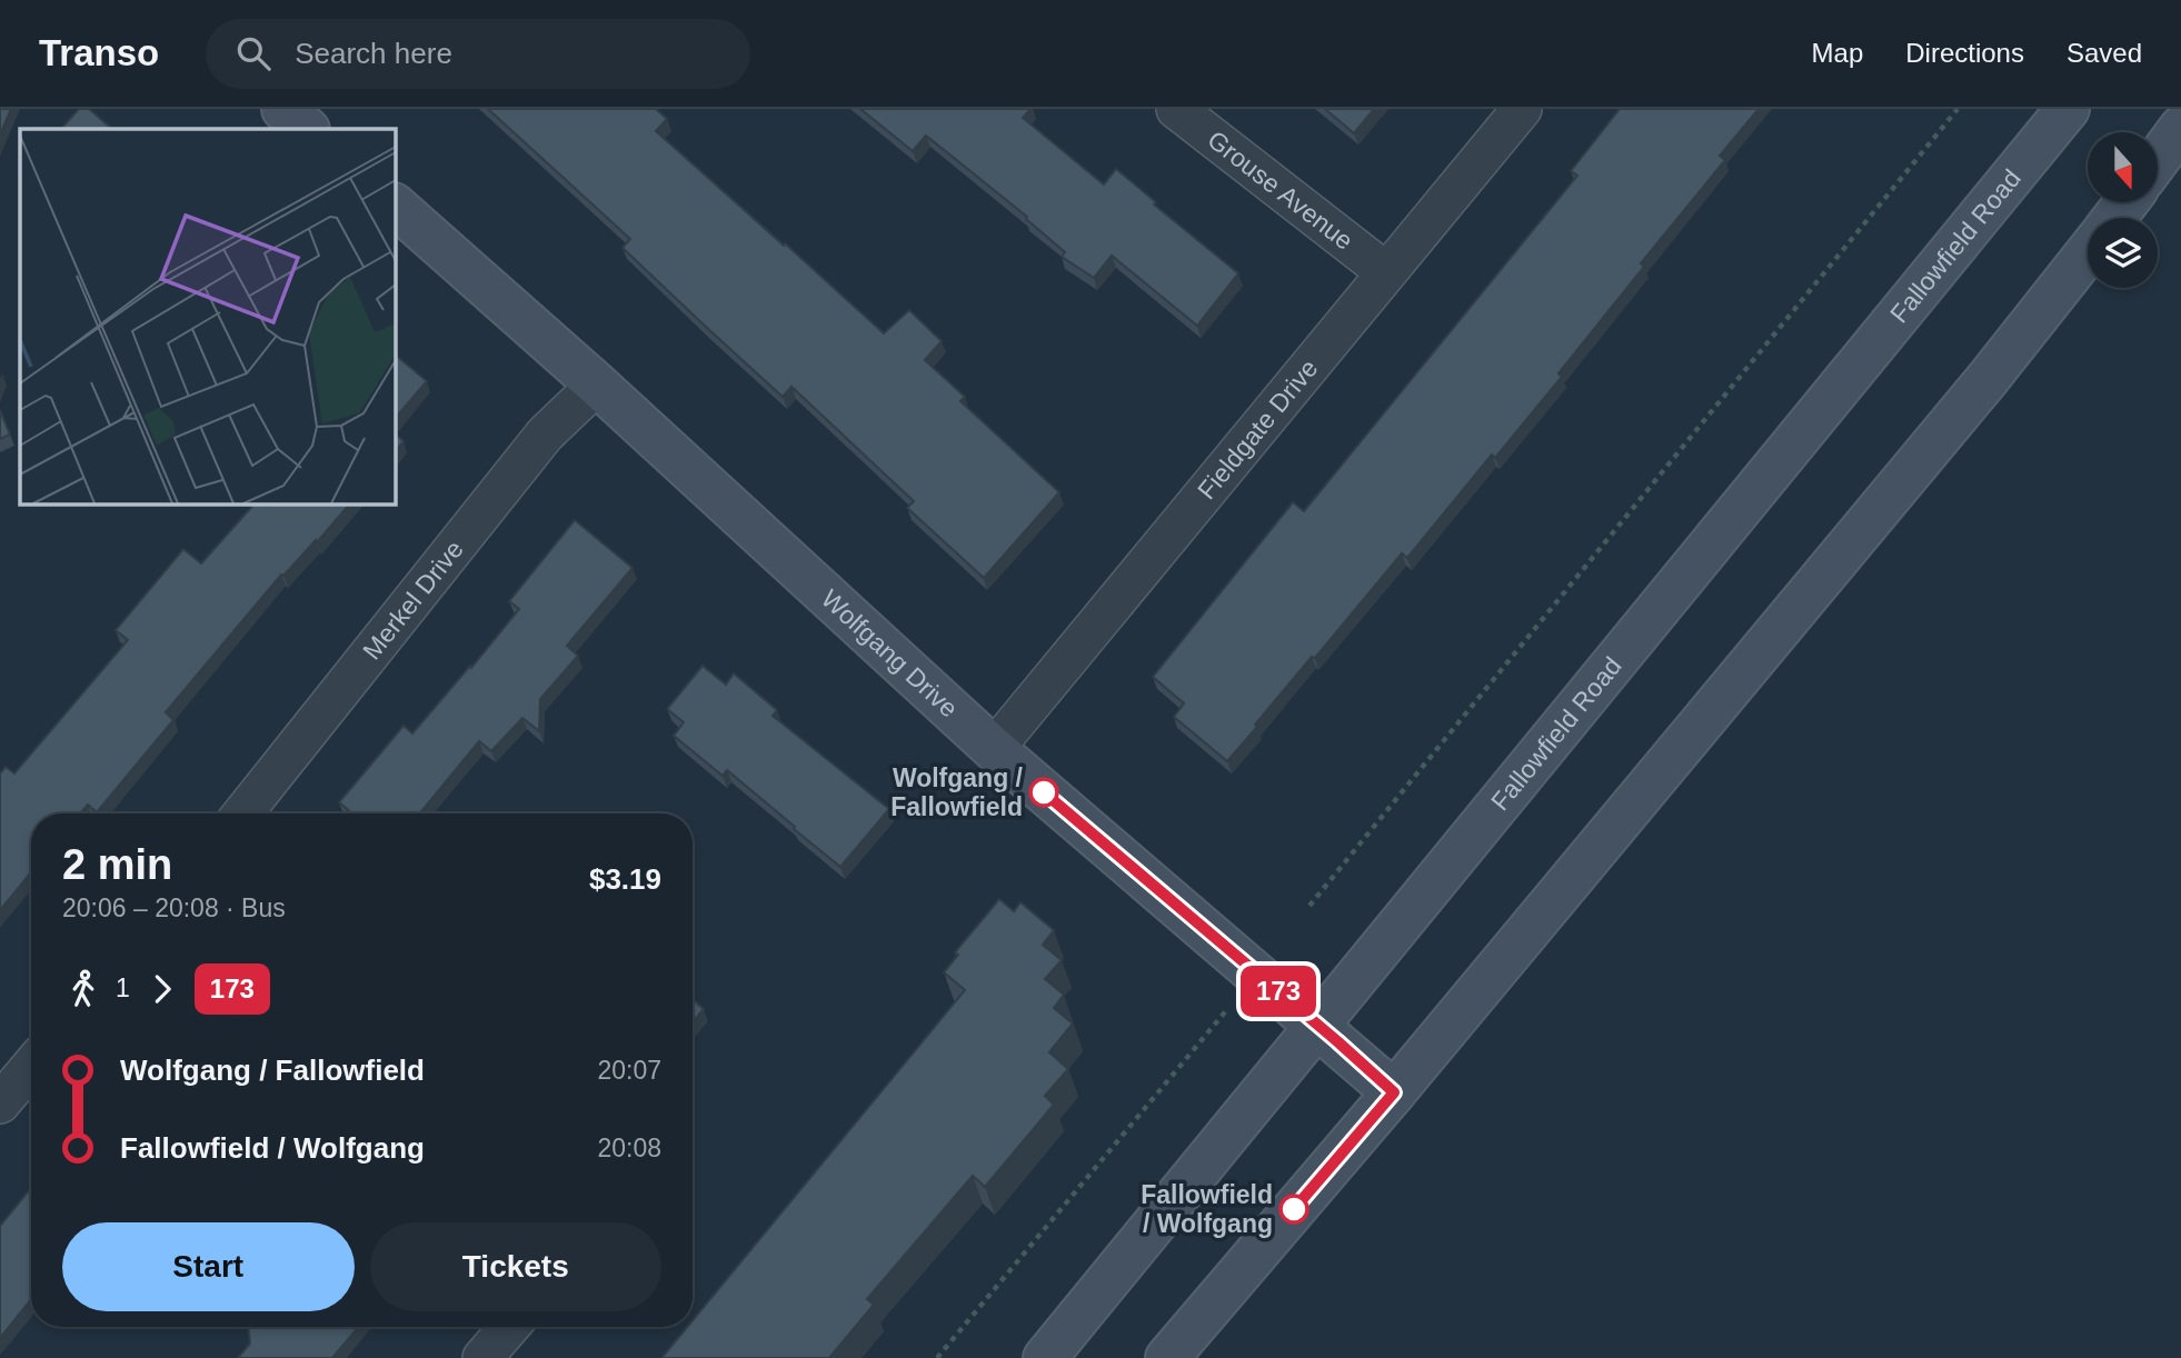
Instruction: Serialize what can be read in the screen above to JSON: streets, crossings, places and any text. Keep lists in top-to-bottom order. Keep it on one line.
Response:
{"streets":{"main road":["Fallowfield Road","Wolfgang Drive"],"street":["Grouse Avenue","Fieldgate Drive","Merkel Drive"]},"crossings":[["Grouse Avenue","Fieldgate Drive"],["Fallowfield Road","Wolfgang Drive"],["Fieldgate Drive","Wolfgang Drive"],["Merkel Drive","Wolfgang Drive"]],"places":["Wolfgang / Fallowfield","Fallowfield / Wolfgang"],"lines":["bus line 173"],"north":"bottom","page":{"header":"Transo","search":"Search here","nav":["Map","Directions","Saved"],"on_map":"173","heading":["2 min","20:06 – 20:08 · Bus","$3.19"],"legs":["1","173"],"list":[{"name":"Wolfgang / Fallowfield","value":"20:07"},{"name":"Fallowfield / Wolfgang","value":"20:08"}],"buttons":["Start","Tickets"]}}
